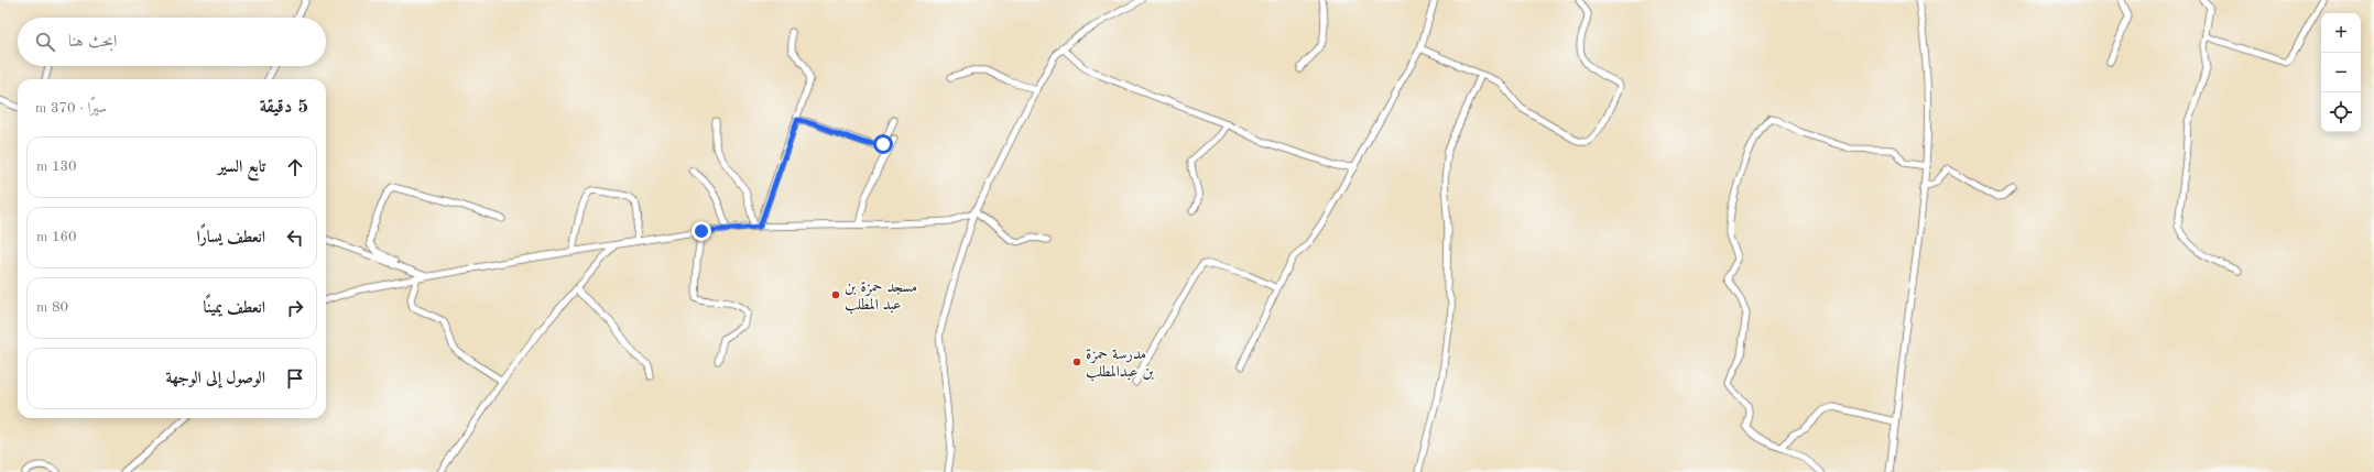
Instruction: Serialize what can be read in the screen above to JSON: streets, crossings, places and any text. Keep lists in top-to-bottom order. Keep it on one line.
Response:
{"places":["مسجد حمزة بن عبد المطلب","مدرسة حمزة بن عبدالمطلب"],"page":{"map_buttons":["+","−"],"search":"ابحث هنا","heading":["5 دقيقة","سيرًا · 370 m"],"list":[["تابع السير","130 m"],["انعطف يسارًا","160 m"],["انعطف يمينًا","80 m"],"الوصول إلى الوجهة"]}}
